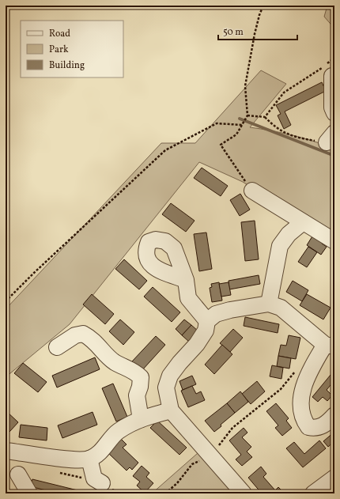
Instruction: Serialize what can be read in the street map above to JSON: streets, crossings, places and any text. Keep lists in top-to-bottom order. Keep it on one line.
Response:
{"legend":["Road","Park","Building"],"scale_bar":"50 m"}
